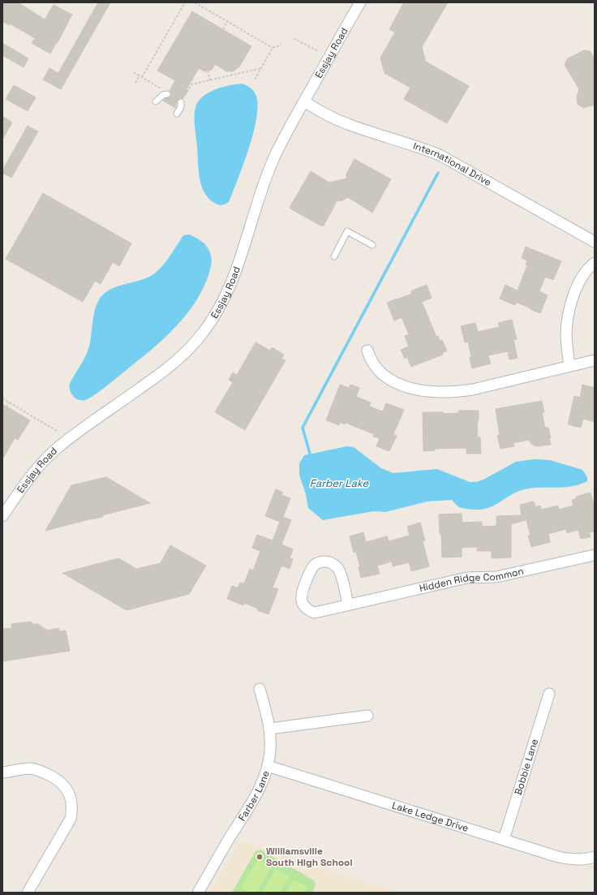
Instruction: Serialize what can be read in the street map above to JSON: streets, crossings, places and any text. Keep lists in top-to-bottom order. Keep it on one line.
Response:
{"streets":{"street":["Essjay Road","International Drive","Hidden Ridge Common","Bobbie Lane","Farber Lane","Lake Ledge Drive"]},"crossings":[["Essjay Road","International Drive"],["Bobbie Lane","Lake Ledge Drive"],["Farber Lane","Lake Ledge Drive"]],"water":["Farber Lake"],"places":["Williamsville South High School"]}
